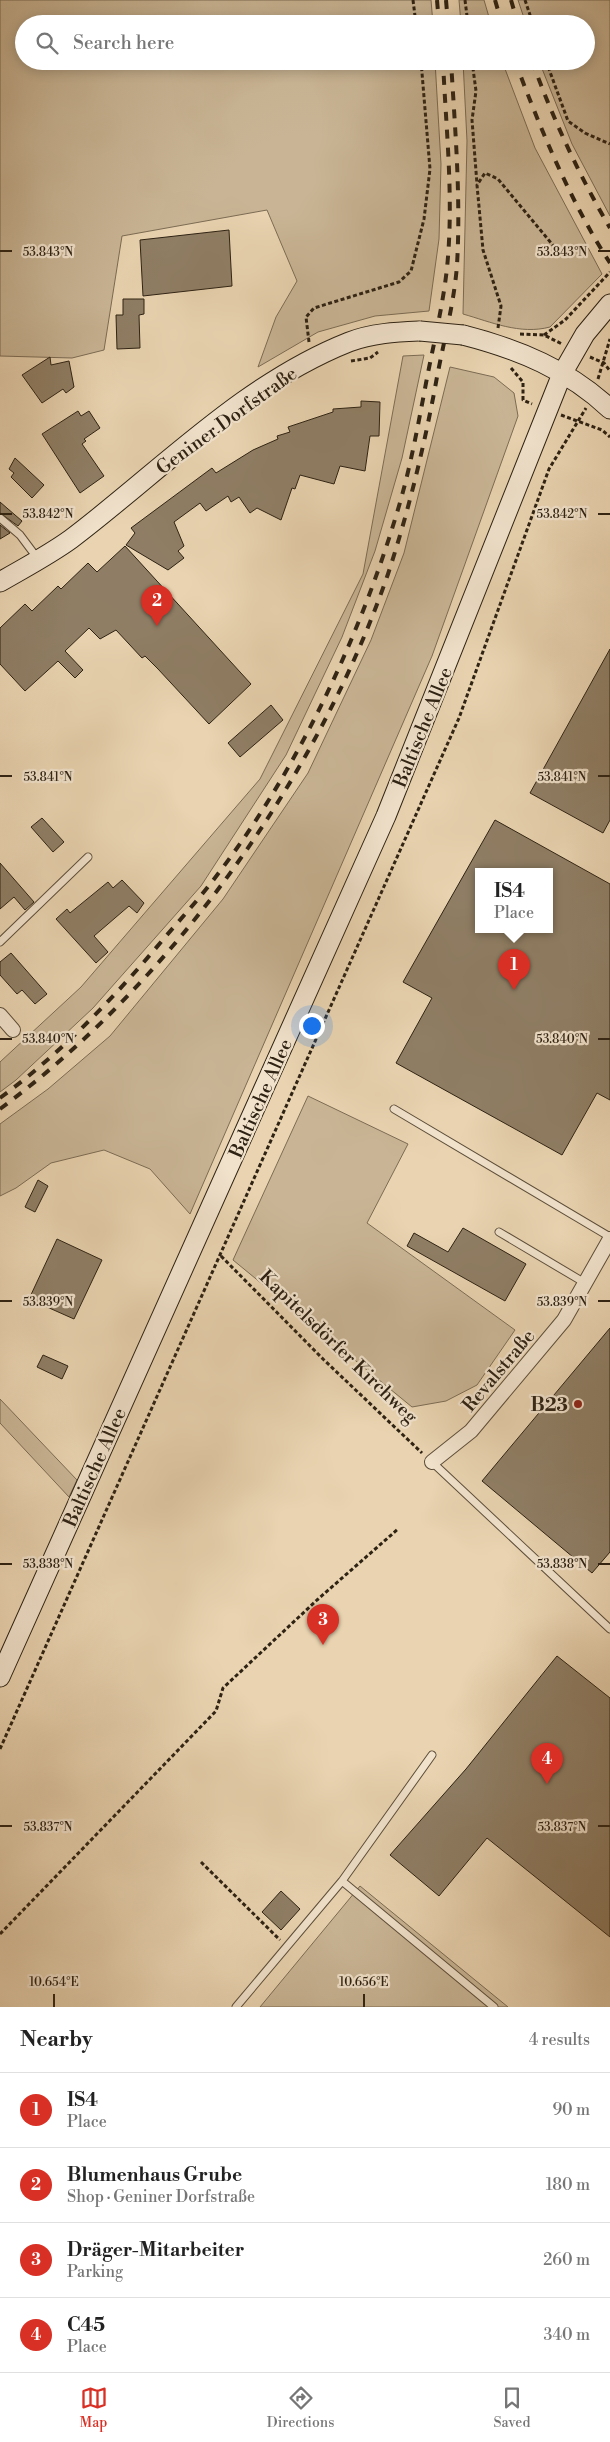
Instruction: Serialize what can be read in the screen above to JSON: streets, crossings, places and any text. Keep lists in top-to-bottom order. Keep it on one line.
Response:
{"streets":{"main road":["Geniner Dorfstraße","Baltische Allee"],"street":["Revalstraße"],"path":["Kapitelsdörfer Kirchweg"]},"crossings":[["Geniner Dorfstraße","Baltische Allee"],["Kapitelsdörfer Kirchweg","Revalstraße"]],"places":["B23"],"page":{"search":"Search here","pins":["2","1","3","4"],"popup":["IS4","Place"],"heading":["Nearby","4 results"],"list":[{"mark":"1","name":"IS4","note":"Place","value":"90 m"},{"mark":"2","name":"Blumenhaus Grube","note":"Shop · Geniner Dorfstraße","value":"180 m"},{"mark":"3","name":"Dräger-Mitarbeiter","note":"Parking","value":"260 m"},{"mark":"4","name":"C45","note":"Place","value":"340 m"}],"nav":["Map","Directions","Saved"]},"coordinates":["53.843°N","53.842°N","53.841°N","53.840°N","53.839°N","53.838°N","53.837°N","10.654°E","10.656°E"]}
